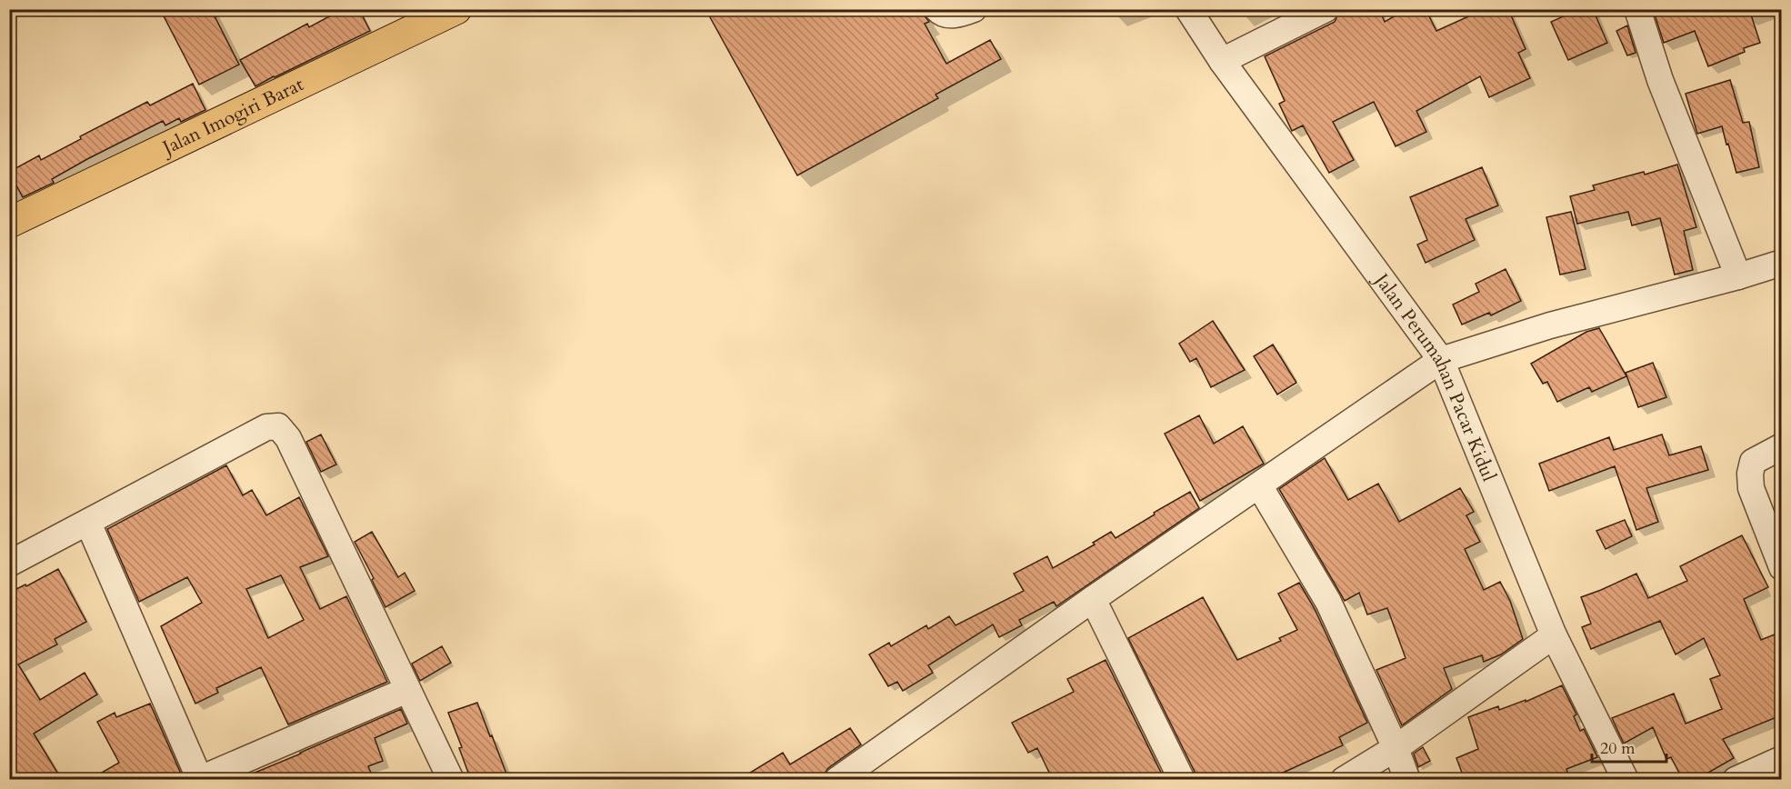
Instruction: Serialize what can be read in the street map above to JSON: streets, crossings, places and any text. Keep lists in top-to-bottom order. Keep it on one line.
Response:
{"streets":{"main road":["Jalan Imogiri Barat"],"street":["Jalan Perumahan Pacar Kidul"]},"scale_bar":"20 m"}
